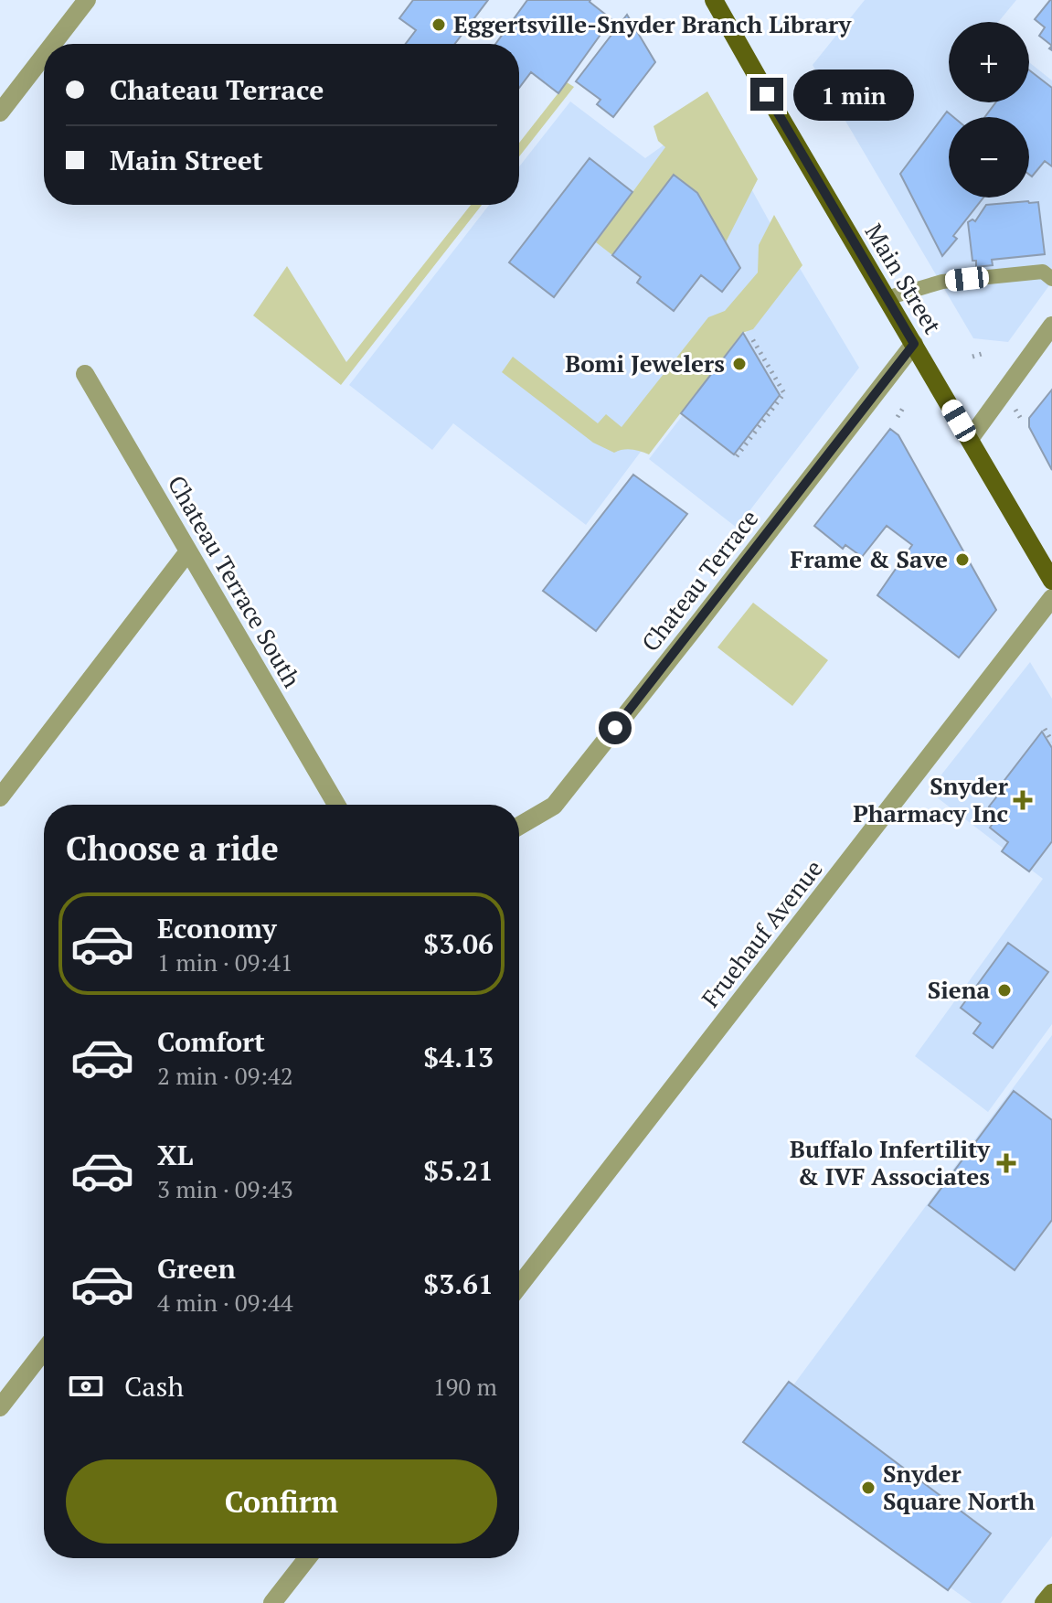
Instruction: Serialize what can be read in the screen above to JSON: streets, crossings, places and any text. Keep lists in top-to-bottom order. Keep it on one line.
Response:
{"streets":{"main road":["Main Street"],"street":["Chateau Terrace","Chateau Terrace South","Fruehauf Avenue"]},"crossings":[["Main Street","Chateau Terrace"]],"places":{"other":["Eggertsville-Snyder Branch Library","Bomi Jewelers","Frame & Save","Siena","Snyder Square North"],"health":["Snyder Pharmacy Inc","Buffalo Infertility & IVF Associates"]},"page":{"map_buttons":["+","−"],"banner":["Chateau Terrace","Main Street"],"bubble":"1 min","heading":"Choose a ride","list":[{"name":"Economy","note":"1 min · 09:41","value":"$3.06"},{"name":"Comfort","note":"2 min · 09:42","value":"$4.13"},{"name":"XL","note":"3 min · 09:43","value":"$5.21"},{"name":"Green","note":"4 min · 09:44","value":"$3.61"}],"pay":["Cash","190 m"],"buttons":"Confirm"}}
